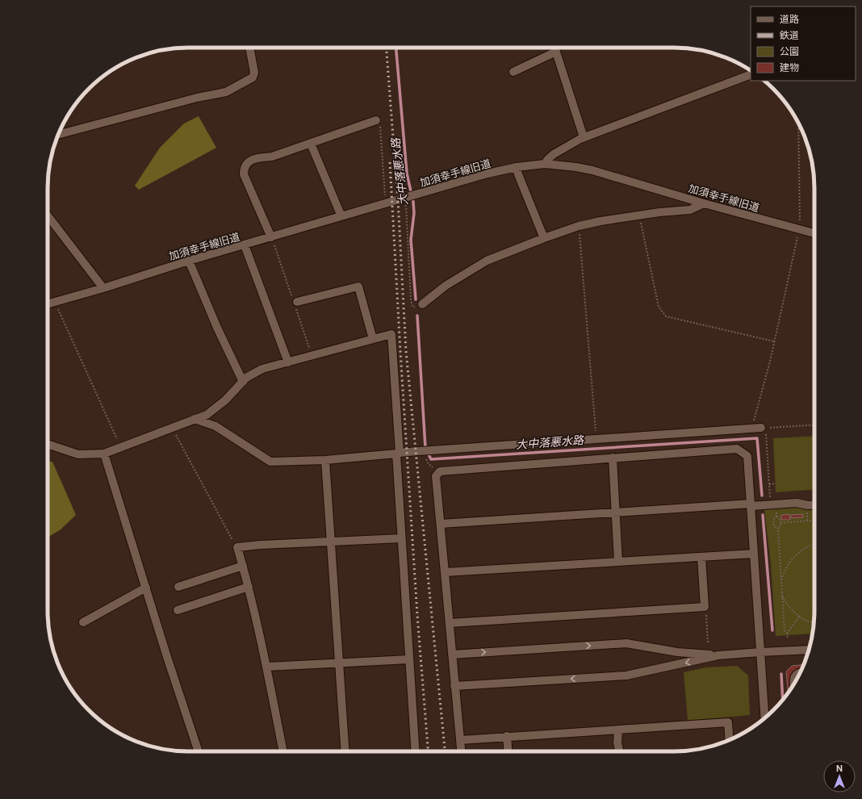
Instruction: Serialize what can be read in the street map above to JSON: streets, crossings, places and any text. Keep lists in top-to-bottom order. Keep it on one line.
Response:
{"streets":{"street":["加須幸手線旧道"]},"water":["大中落悪水路"],"legend":["道路","鉄道","公園","建物"],"north":"top"}
